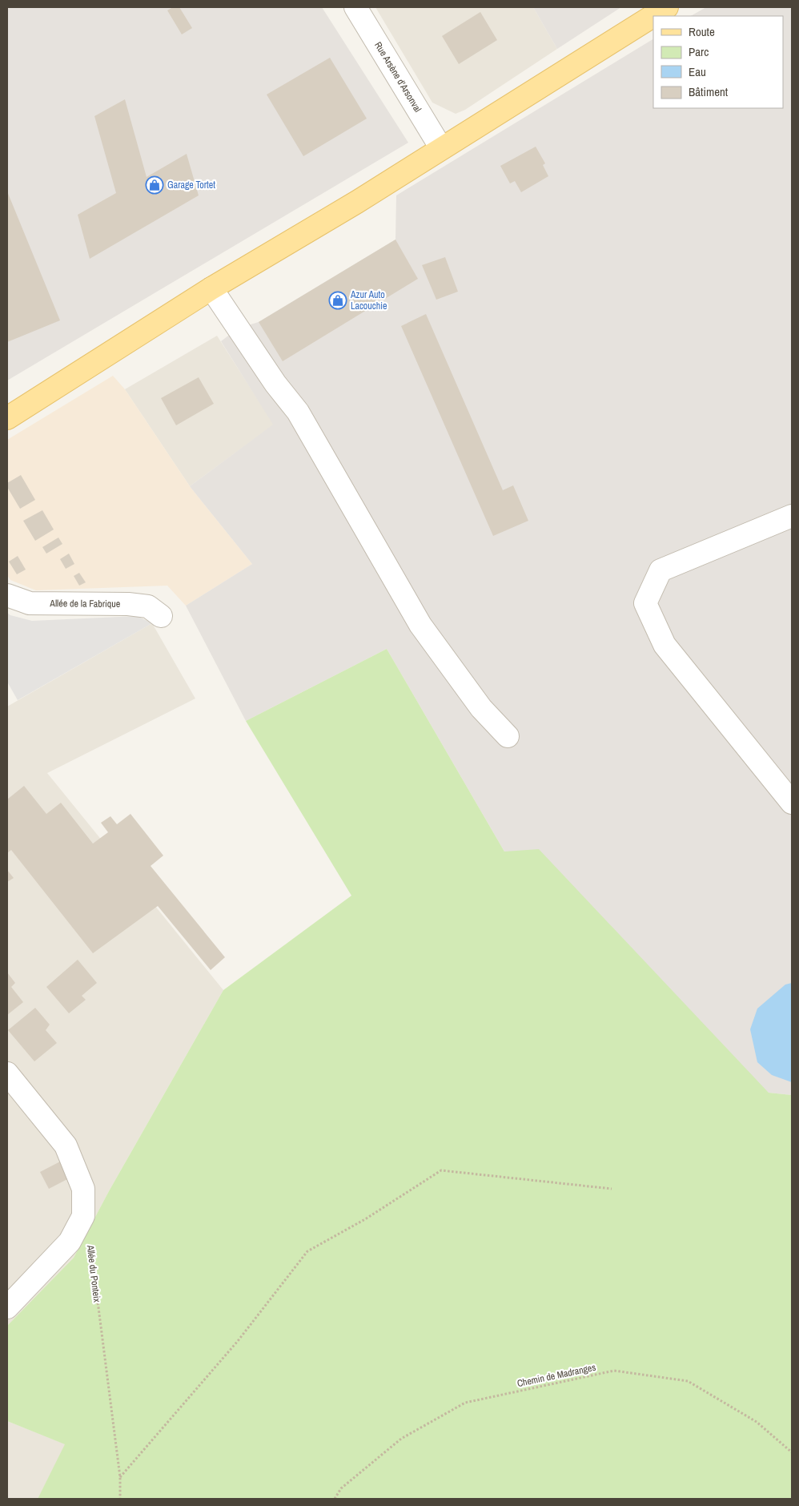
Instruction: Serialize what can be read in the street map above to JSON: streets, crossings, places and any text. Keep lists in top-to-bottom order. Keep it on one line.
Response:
{"streets":{"street":["Rue Arsène d'Arsonval","Allée de la Fabrique"],"path":["Allée du Ponteix","Chemin de Madranges"]},"places":{"shop":["Garage Tortet","Azur Auto Lacouchie"]},"legend":["Route","Parc","Eau","Bâtiment"]}
